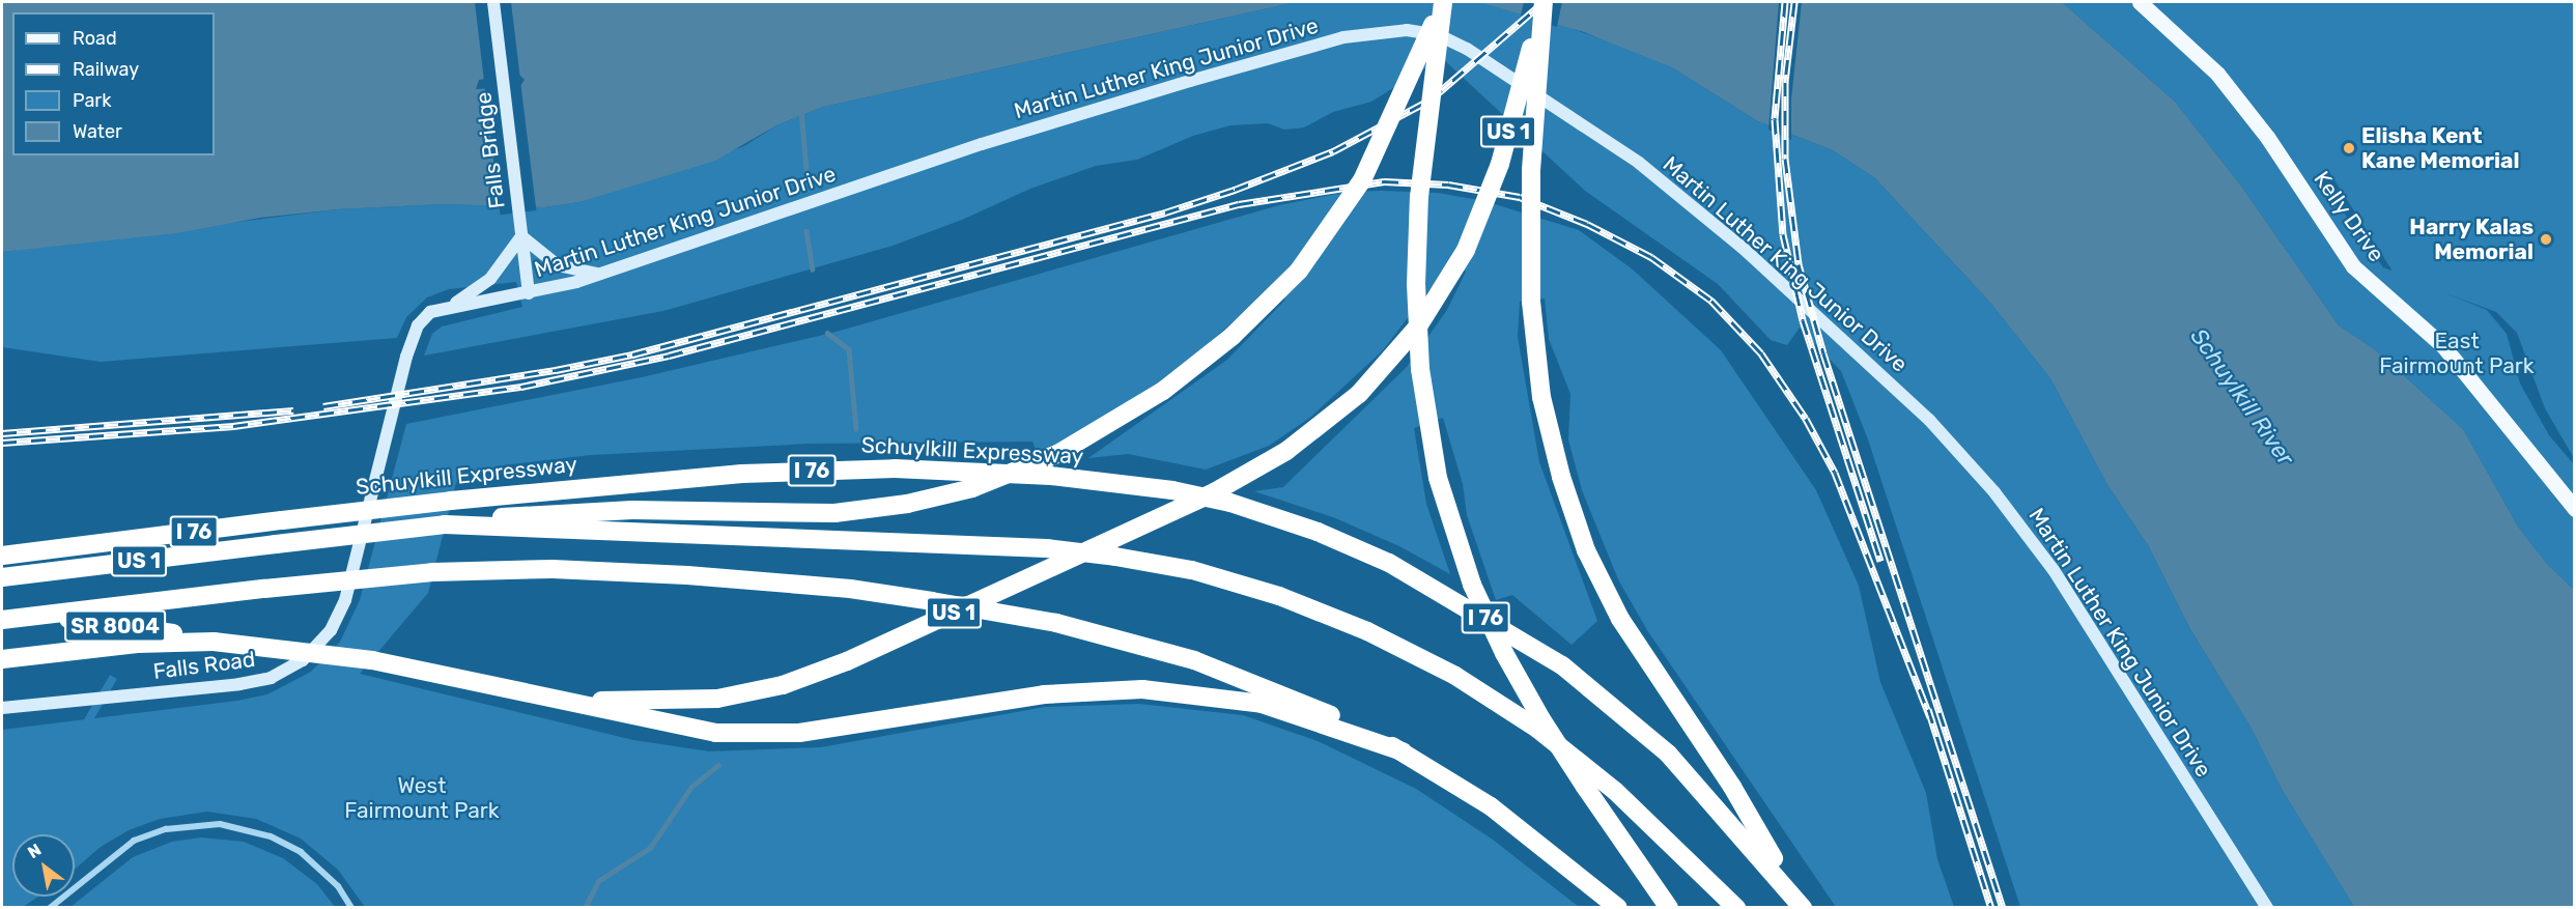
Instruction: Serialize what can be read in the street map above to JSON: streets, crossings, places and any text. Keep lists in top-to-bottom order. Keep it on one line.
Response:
{"streets":{"highway":["US 1","Schuylkill Expressway","I 76","SR 8004"],"main road":["Martin Luther King Junior Drive","Falls Bridge","Kelly Drive","Falls Road"]},"crossings":[["Martin Luther King Junior Drive","Falls Bridge"],["Martin Luther King Junior Drive","Falls Road"],["US 1","SR 8004"],["Falls Bridge","Falls Road"]],"water":["Schuylkill River"],"parks":["East Fairmount Park","West Fairmount Park"],"places":["Elisha Kent Kane Memorial","Harry Kalas Memorial"],"legend":["Road","Railway","Park","Water"],"north":"top left"}
